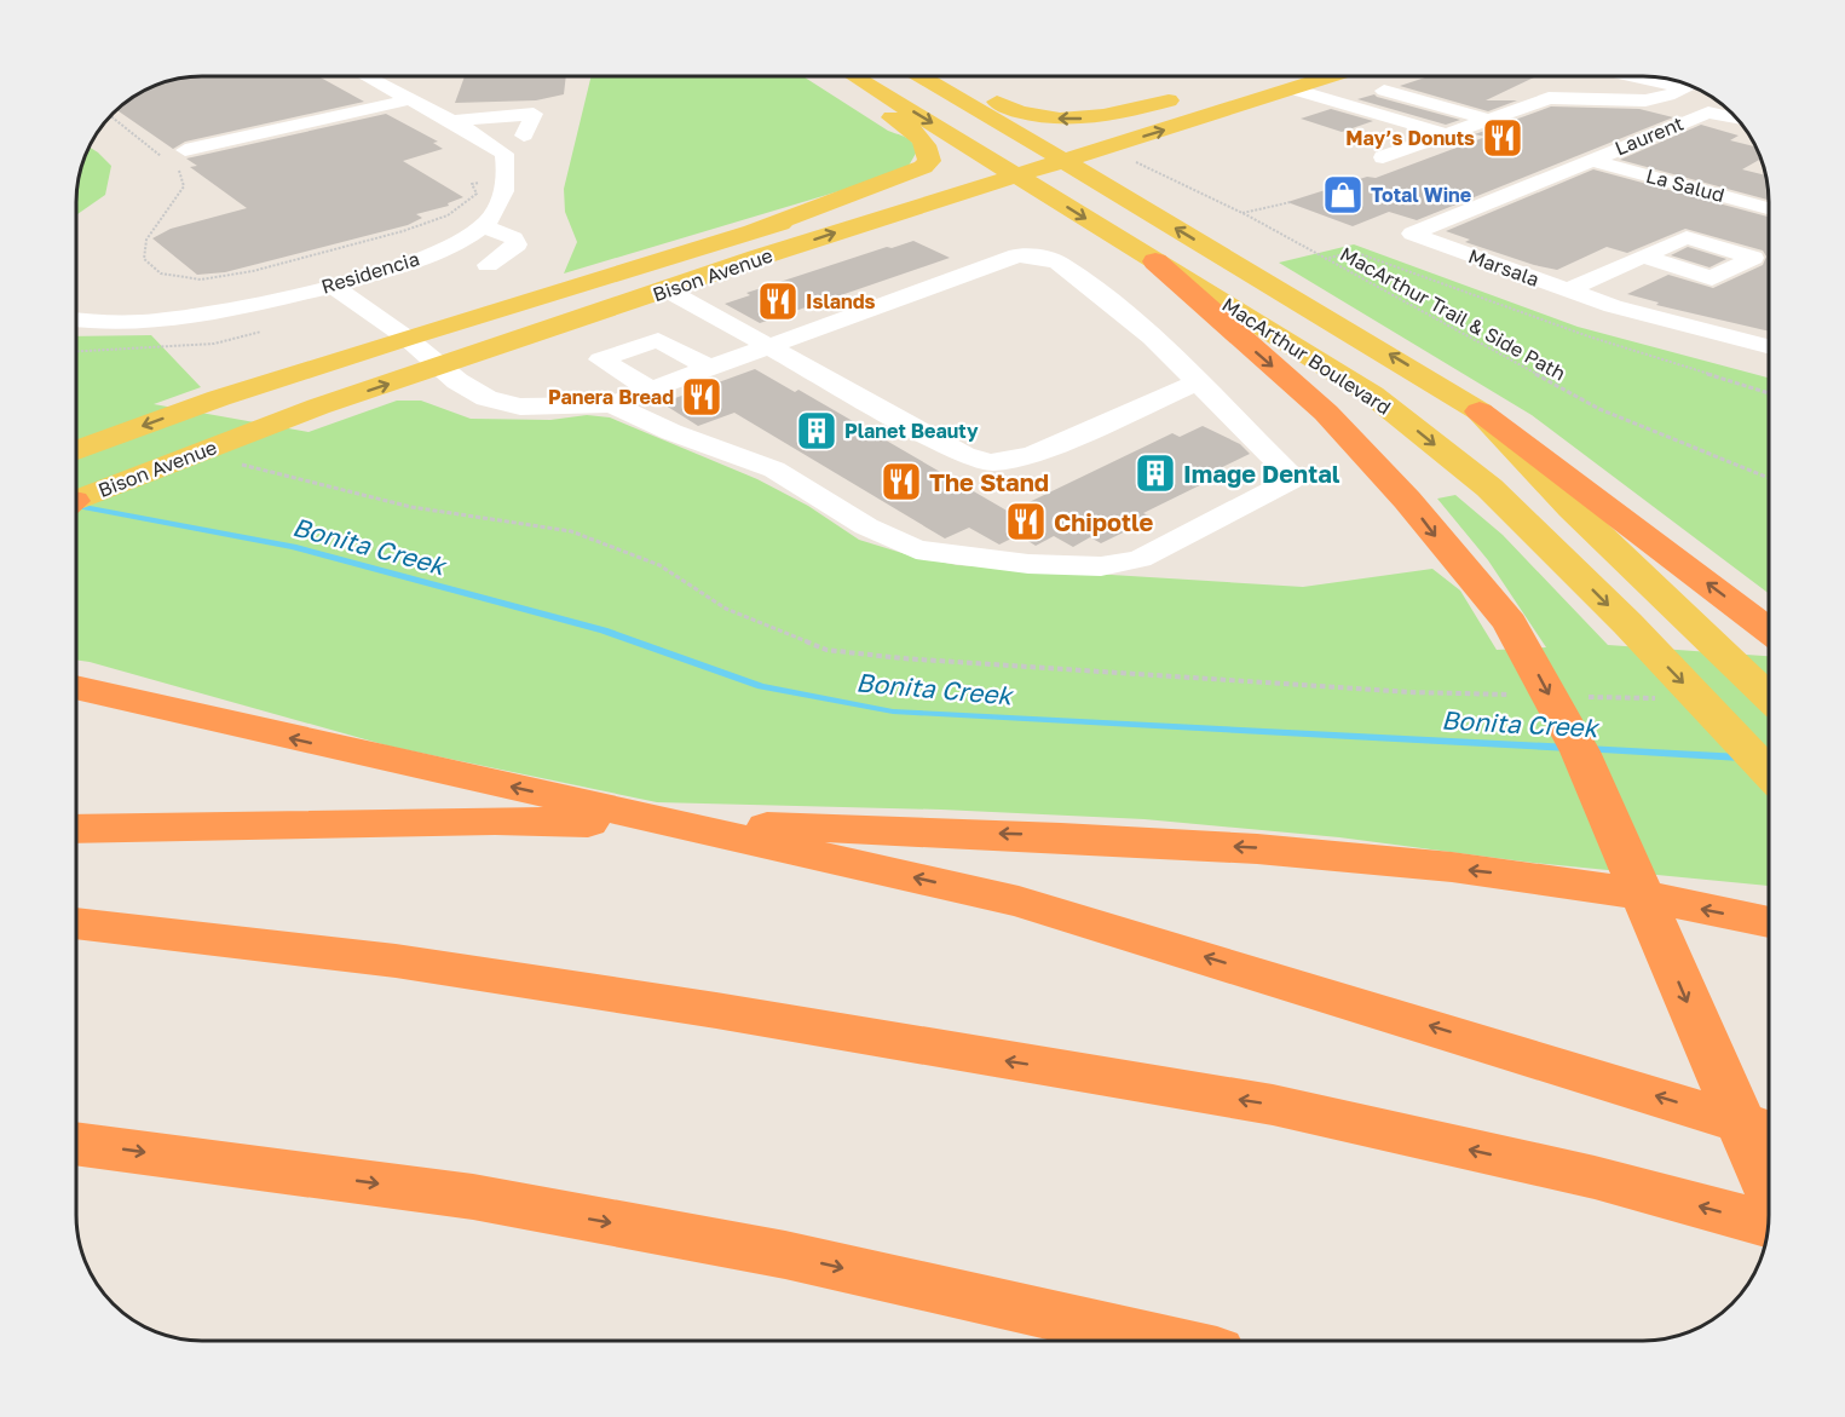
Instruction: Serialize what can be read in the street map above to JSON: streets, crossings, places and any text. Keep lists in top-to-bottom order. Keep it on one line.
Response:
{"streets":{"main road":["Bison Avenue","MacArthur Boulevard"],"street":["Laurent","La Salud","Marsala","Residencia"],"path":["MacArthur Trail & Side Path"]},"crossings":[["Laurent","La Salud"],["Laurent","Marsala"],["La Salud","Marsala"],["Bison Avenue","MacArthur Boulevard"]],"water":["Bonita Creek"],"places":{"restaurant":["May’s Donuts","Islands","Panera Bread","The Stand","Chipotle"],"shop":["Total Wine"],"building":["Planet Beauty","Image Dental"]}}
